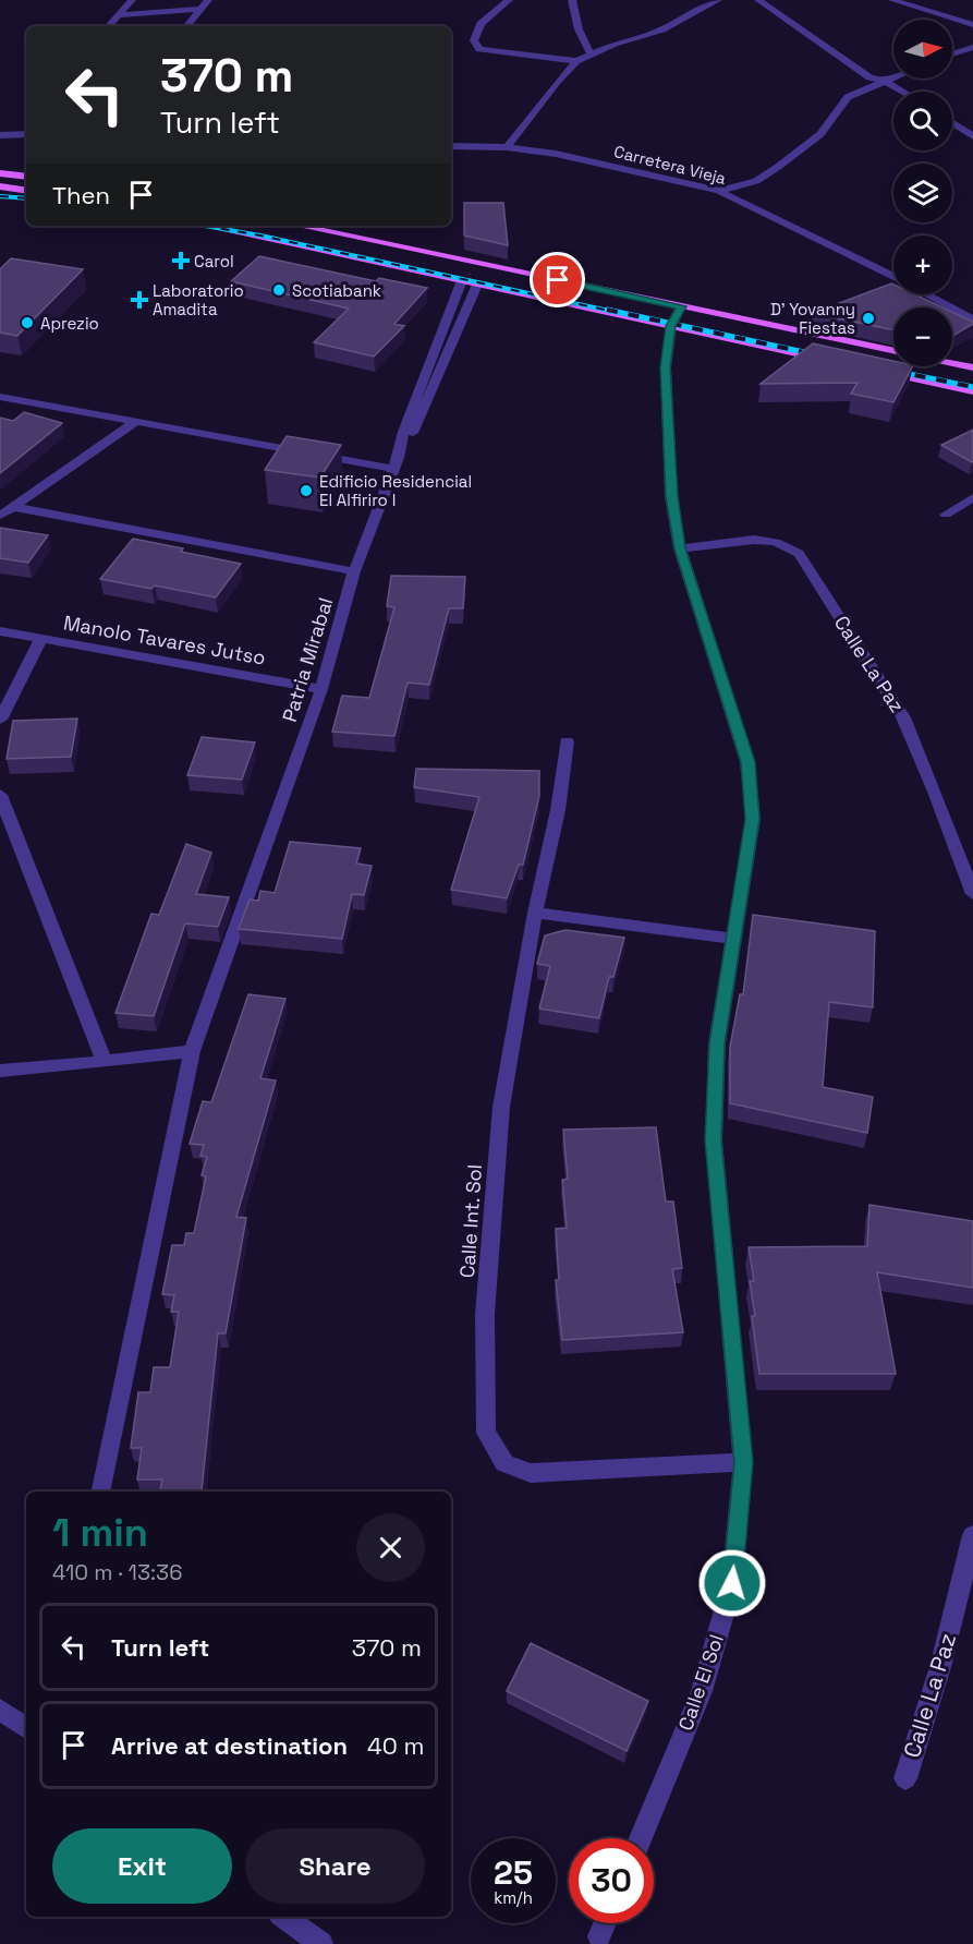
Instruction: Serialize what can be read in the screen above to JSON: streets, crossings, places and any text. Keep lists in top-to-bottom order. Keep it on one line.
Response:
{"streets":{"street":["Carretera Vieja","Manolo Tavares Jutso","Patria Mirabal","Calle La Paz","Calle Int. Sol","Calle El Sol"]},"crossings":[["Manolo Tavares Jutso","Patria Mirabal"],["Calle La Paz","Calle El Sol"],["Calle Int. Sol","Calle El Sol"]],"places":{"health":["Carol","Laboratorio Amadita"],"other":["Scotiabank","D' Yovanny Fiestas","Aprezio","Edificio Residencial El Alfiriro I"]},"north":"right","page":{"map_buttons":["+","−"],"turn":["370 m","Turn left"],"then":"Then","heading":["1 min","410 m · 13:36"],"list":[{"name":"Turn left","value":"370 m"},{"name":"Arrive at destination","value":"40 m"}],"buttons":["Exit","Share"],"speed":"25 km/h","limit":"30"}}
